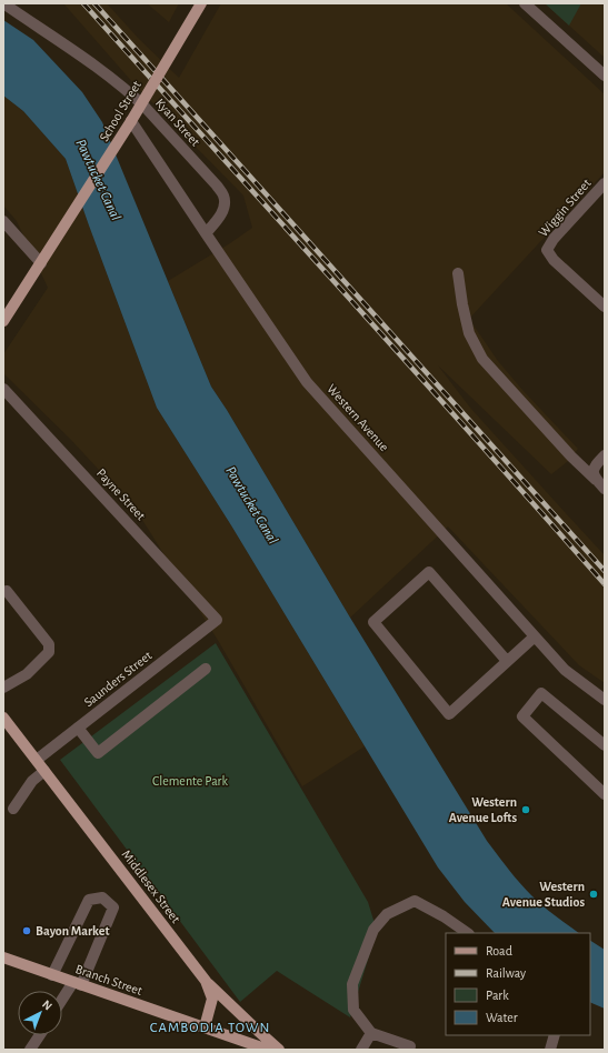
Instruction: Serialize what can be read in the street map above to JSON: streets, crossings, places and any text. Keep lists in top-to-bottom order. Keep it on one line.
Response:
{"streets":{"main road":["School Street","Middlesex Street","Branch Street"],"street":["Kyan Street","Wiggin Street","Western Avenue","Payne Street","Saunders Street"]},"crossings":[["School Street","Western Avenue"],["Kyan Street","Western Avenue"],["Payne Street","Saunders Street"],["Saunders Street","Middlesex Street"],["Middlesex Street","Branch Street"]],"districts":["CAMBODIA TOWN"],"water":["Pawtucket Canal"],"parks":["Clemente Park"],"places":["Western Avenue Lofts","Western Avenue Studios","Bayon Market"],"legend":["Road","Railway","Park","Water"],"north":"top right"}
